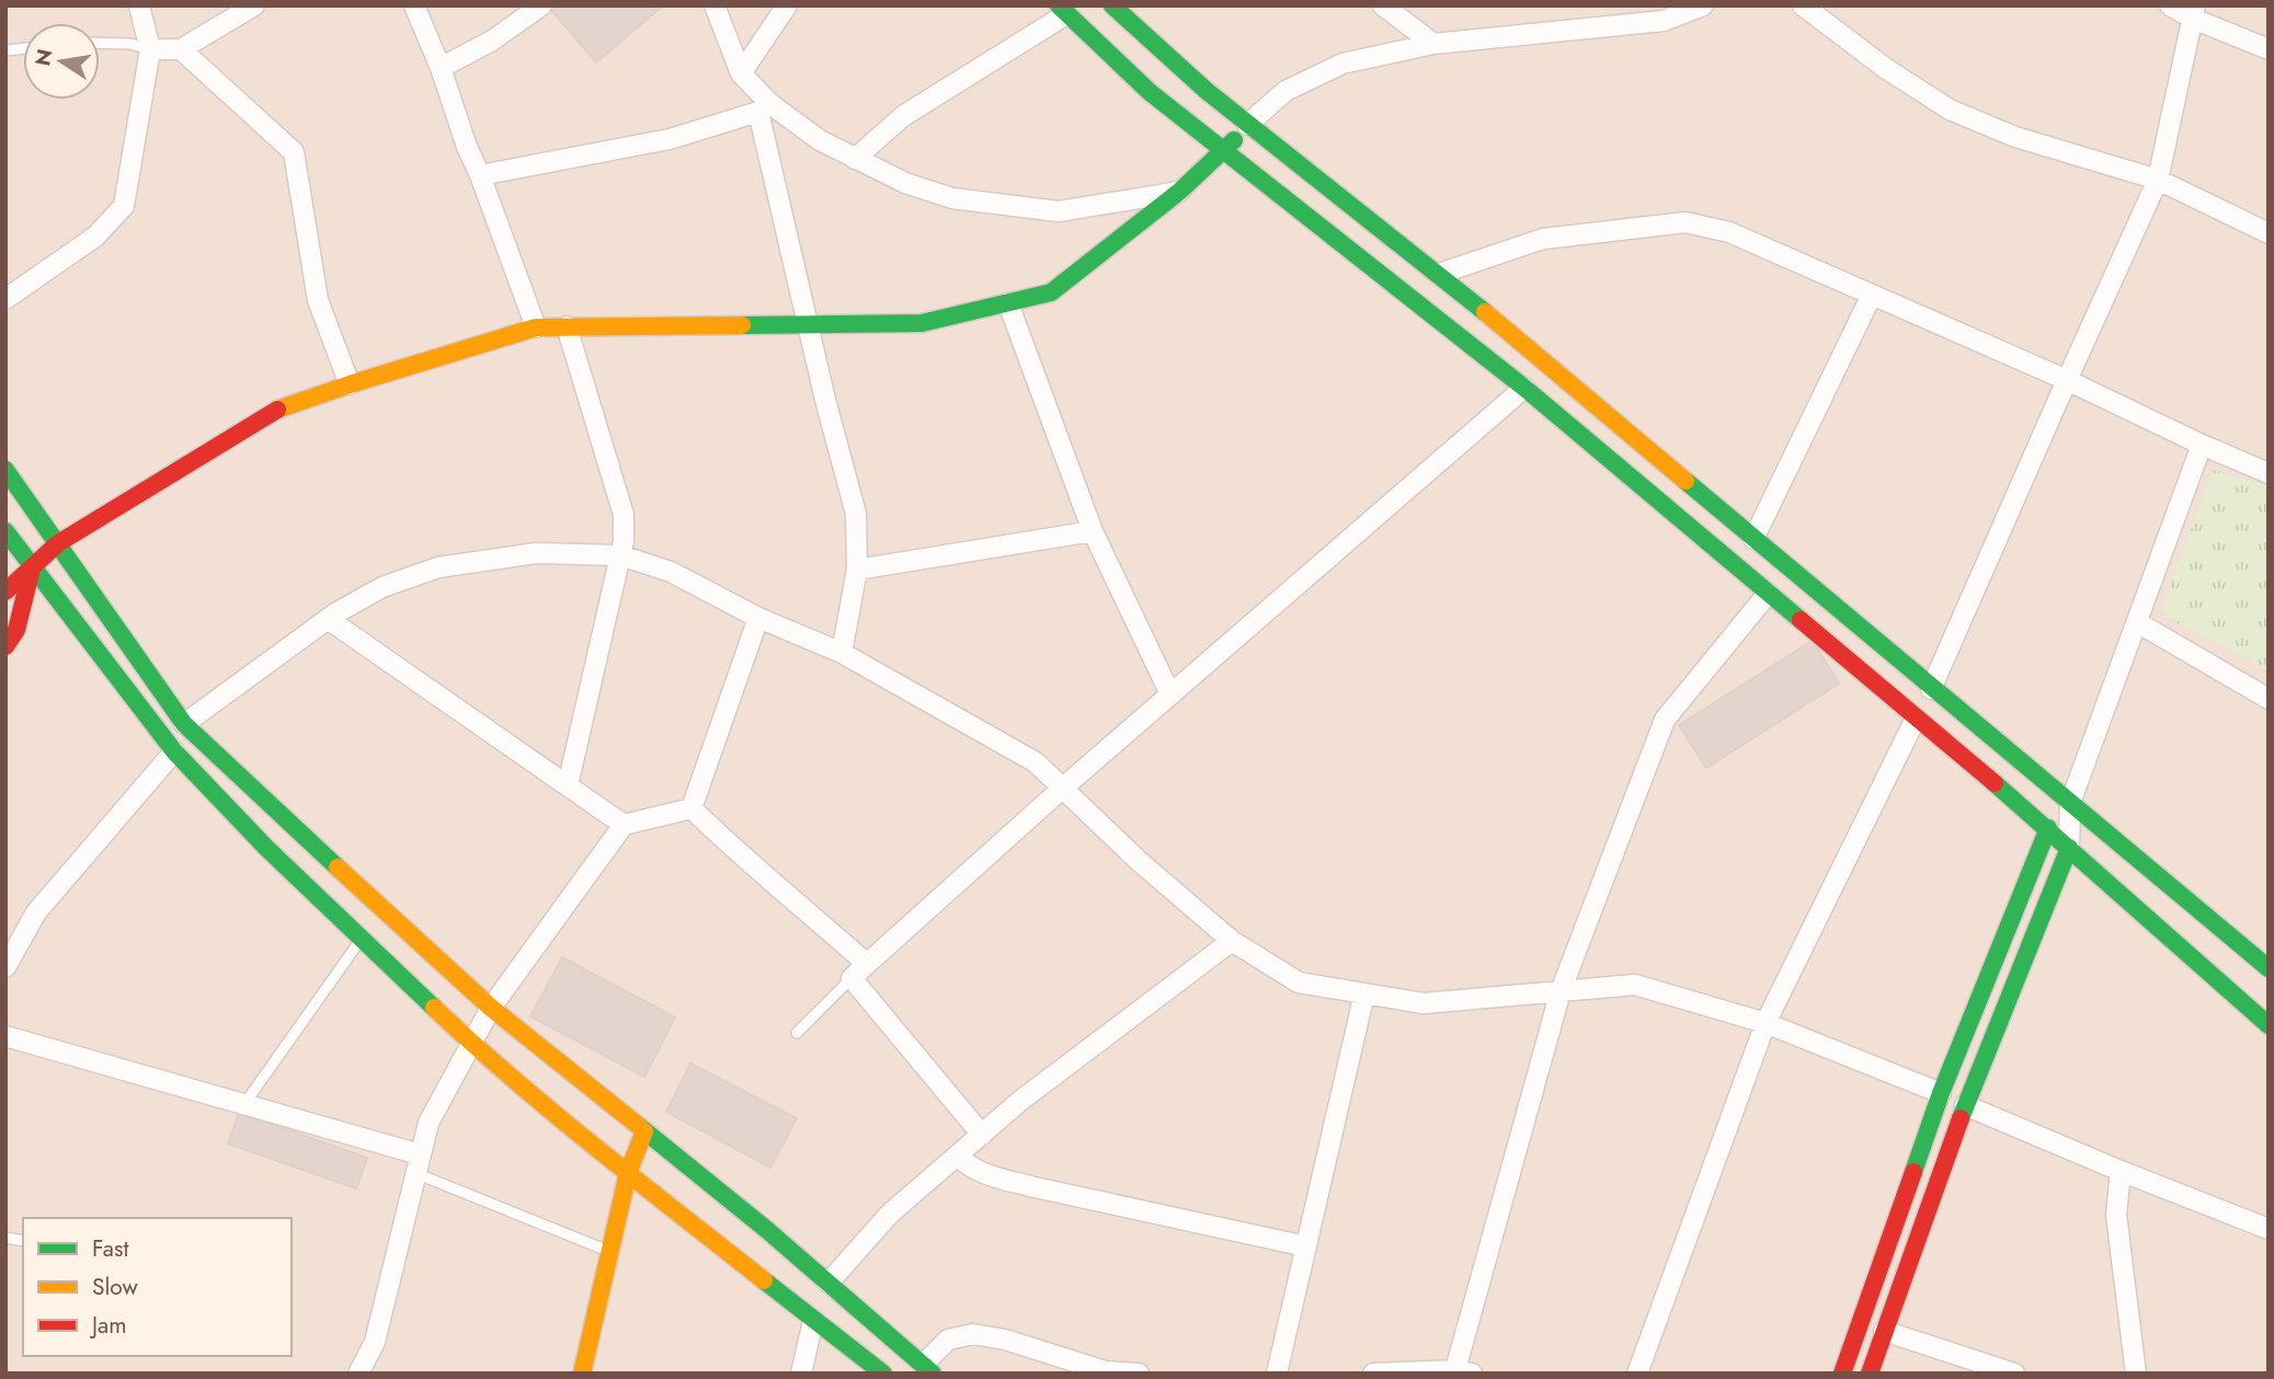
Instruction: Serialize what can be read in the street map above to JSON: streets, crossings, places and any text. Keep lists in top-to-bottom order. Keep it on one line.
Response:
{"legend":["Fast","Slow","Jam"],"north":"left"}
